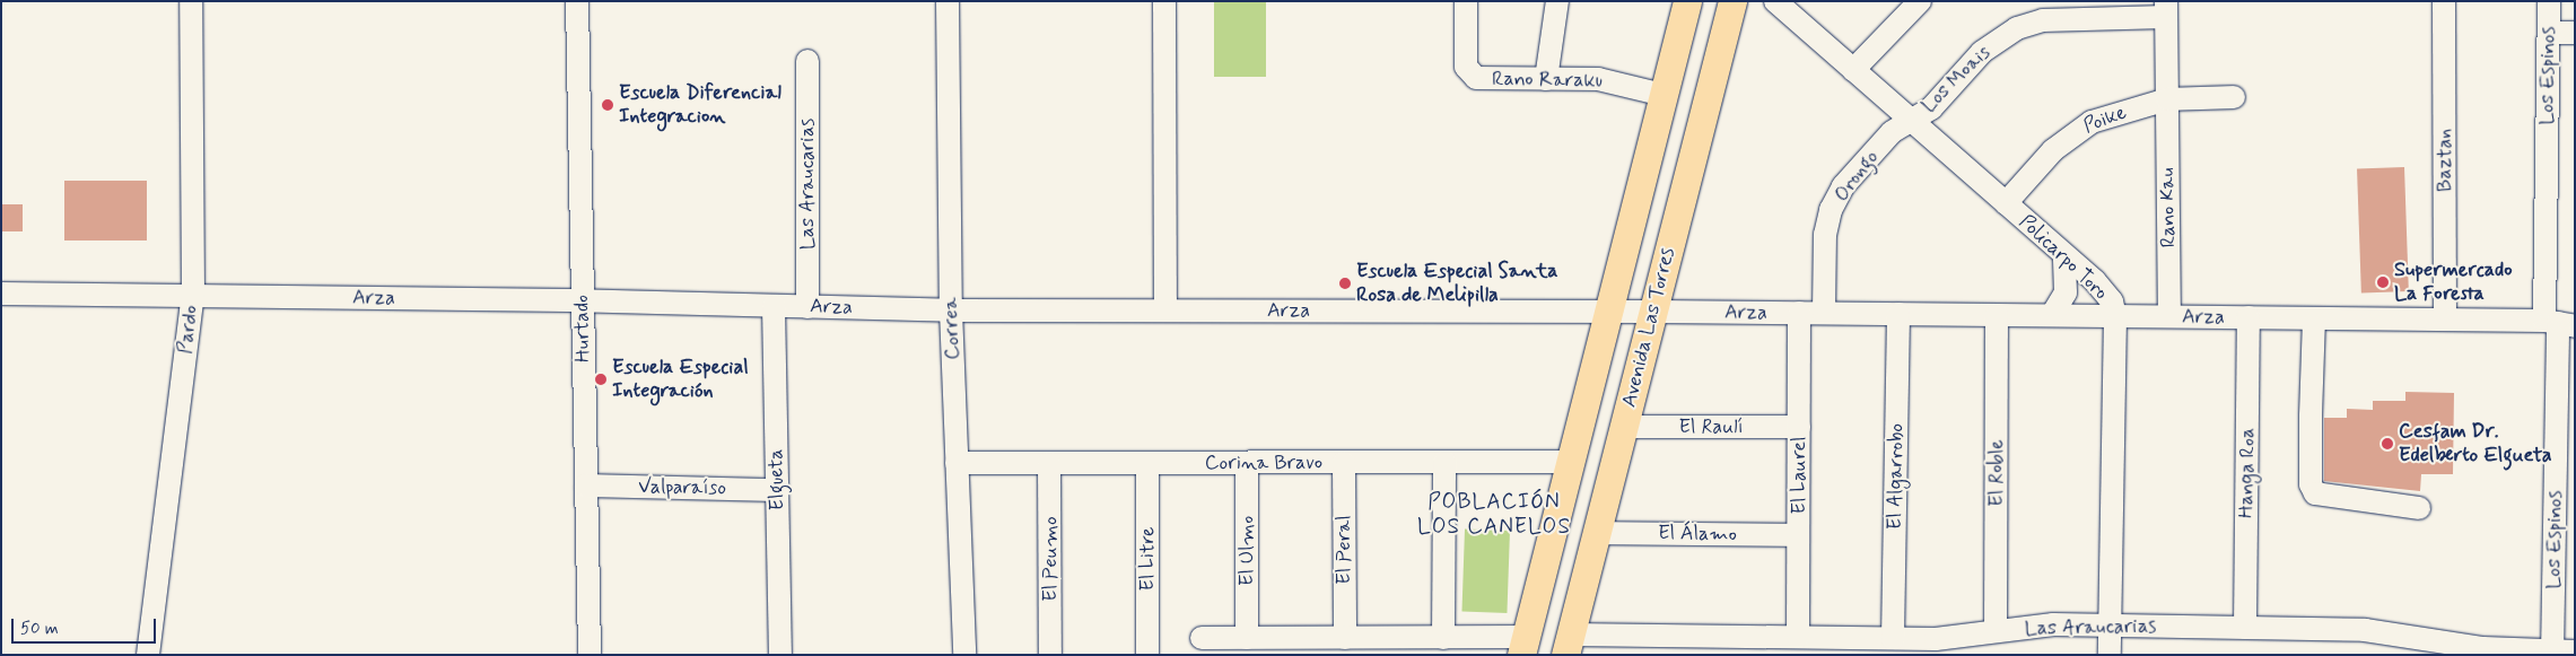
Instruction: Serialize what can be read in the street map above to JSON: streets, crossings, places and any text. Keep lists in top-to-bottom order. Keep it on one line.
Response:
{"streets":{"main road":["Avenida Las Torres"],"street":["Los Espinos","Los Moais","Rano Raraku","Poike","Baztan","Orongo","Las Araucarias","Rano Kau","Policarpo Toro","Arza","Hurtado","Correa","Pardo","El Raulí","Corina Bravo","El Roble","Hanga Roa","El Laurel","El Algarrobo","Elgueta","Valparaíso","El Álamo","El Peral","El Ulmo","El Peumo","El Litre"]},"crossings":[["Los Espinos","Las Araucarias"],["Los Espinos","Arza"],["Los Moais","Orongo"],["Los Moais","Policarpo Toro"],["Poike","Rano Kau"],["Poike","Policarpo Toro"],["Baztan","Arza"],["Orongo","Policarpo Toro"],["Orongo","Arza"],["Las Araucarias","Policarpo Toro"],["Las Araucarias","Arza"],["Las Araucarias","Avenida Las Torres"],["Las Araucarias","El Roble"],["Las Araucarias","Hanga Roa"],["Las Araucarias","El Laurel"],["Las Araucarias","El Algarrobo"],["Rano Kau","Arza"],["Policarpo Toro","Arza"],["Arza","Avenida Las Torres"],["Arza","Hurtado"],["Arza","Correa"],["Arza","Pardo"],["Arza","El Roble"],["Arza","Hanga Roa"],["Arza","El Laurel"],["Arza","El Algarrobo"],["Arza","Elgueta"],["Avenida Las Torres","El Raulí"],["Avenida Las Torres","El Álamo"],["Hurtado","Valparaíso"],["Correa","Corina Bravo"],["El Raulí","El Laurel"],["Corina Bravo","El Peral"],["Corina Bravo","El Ulmo"],["Corina Bravo","El Peumo"],["Corina Bravo","El Litre"],["El Laurel","El Álamo"],["Elgueta","Valparaíso"]],"districts":["POBLACIÓN LOS CANELOS"],"places":["Escuela Diferencial Integracion","Supermercado La Foresta","Escuela Especial Santa Rosa de Melipilla","Escuela Especial Integración","Cesfam Dr. Edelberto Elgueta"],"scale_bar":"50 m"}
